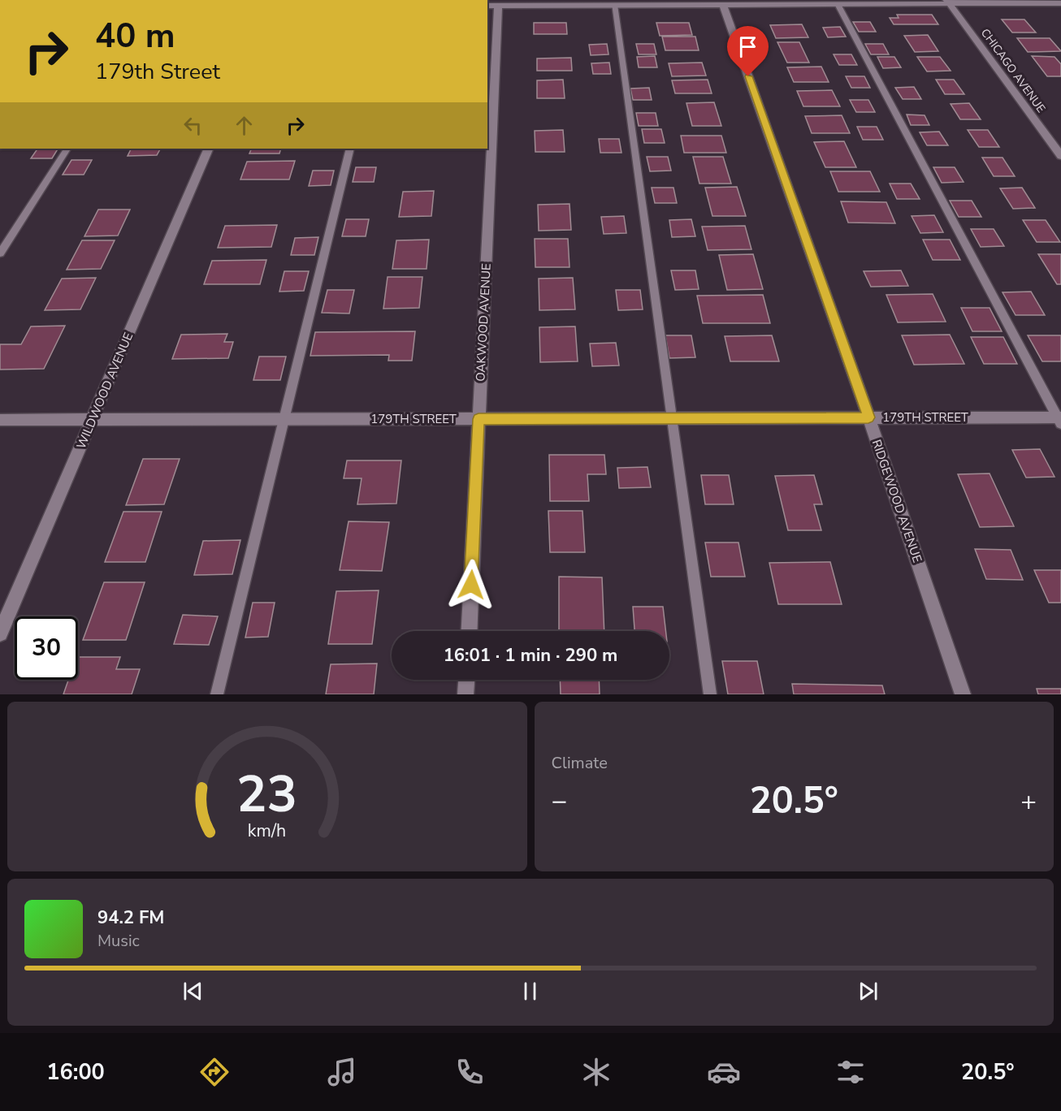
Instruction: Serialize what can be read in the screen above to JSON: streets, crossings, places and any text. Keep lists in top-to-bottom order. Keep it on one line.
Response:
{"streets":{"street":["CHICAGO AVENUE","OAKWOOD AVENUE","WILDWOOD AVENUE","179TH STREET","RIDGEWOOD AVENUE"]},"crossings":[["OAKWOOD AVENUE","179TH STREET"],["WILDWOOD AVENUE","179TH STREET"],["179TH STREET","RIDGEWOOD AVENUE"]],"page":{"turn":["40 m","179th Street"],"limit":"30","trip":"16:01 · 1 min · 290 m","tile":"Climate","heat":["−","20.5°","+"],"song":["94.2 FM","Music"],"tabs":["16:00","20.5°"],"gauge":["23","km/h"]}}
